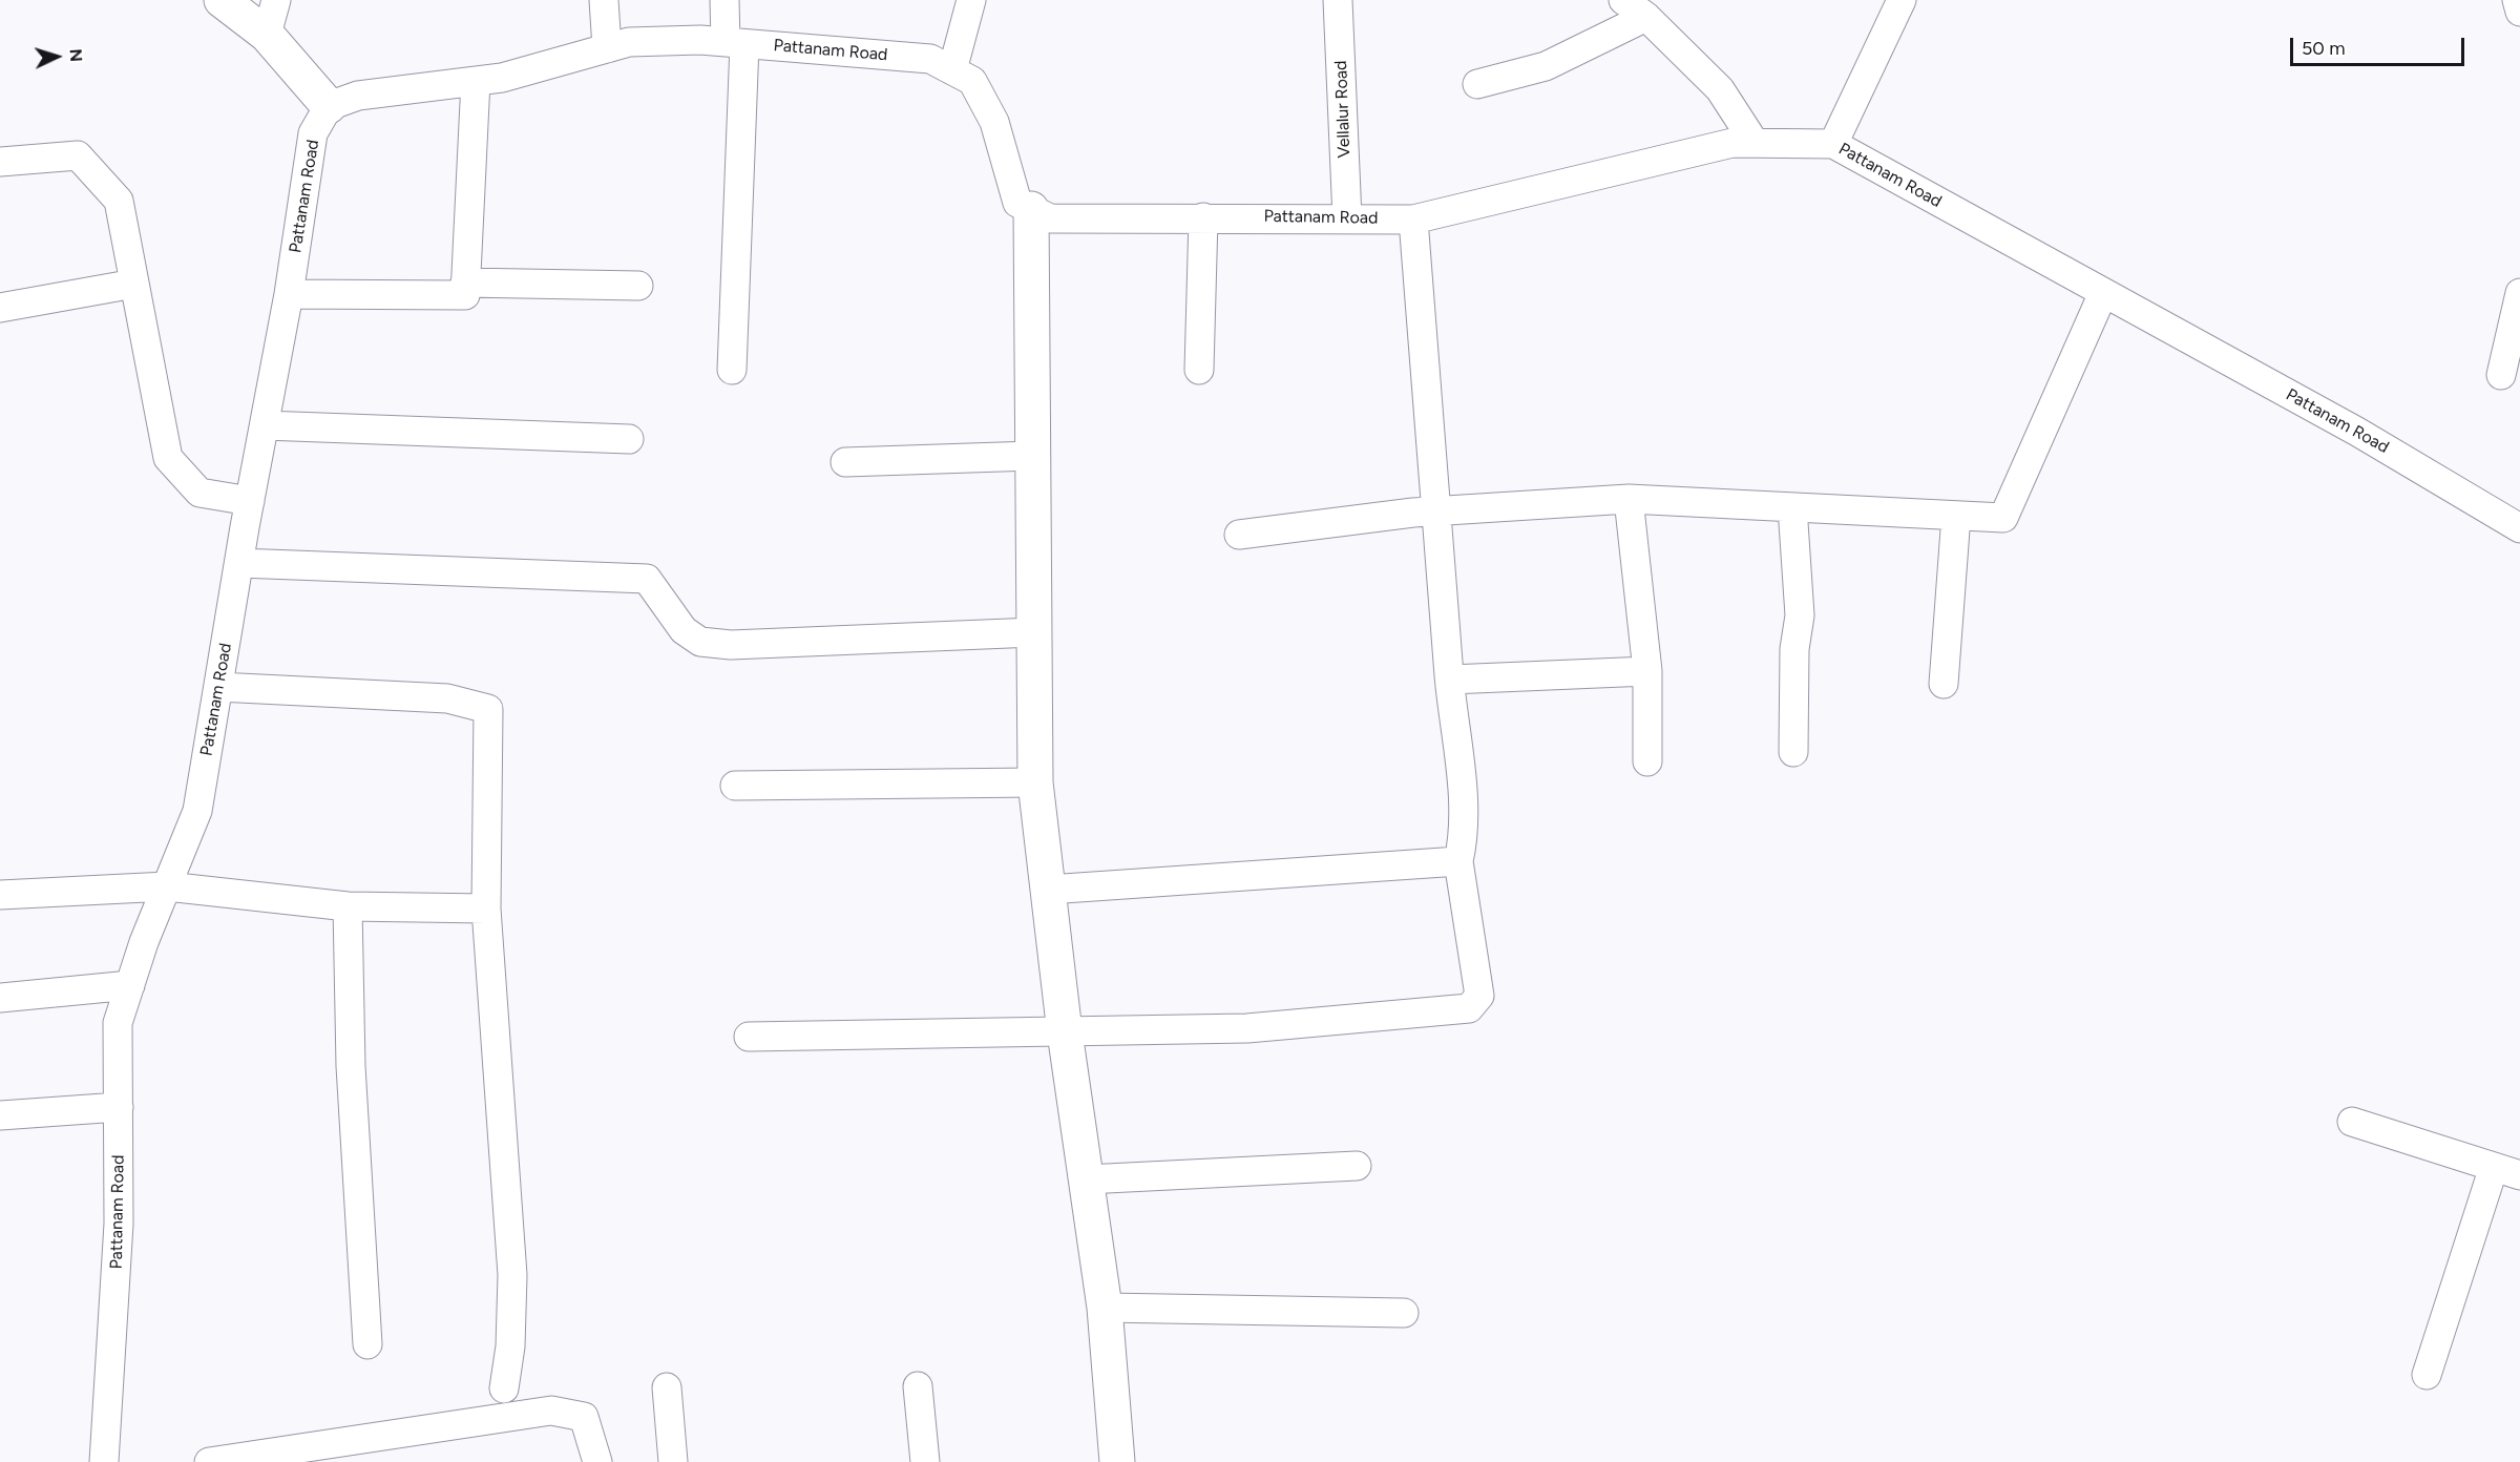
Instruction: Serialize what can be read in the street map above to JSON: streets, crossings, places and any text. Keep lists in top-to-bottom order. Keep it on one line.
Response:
{"streets":{"street":["Pattanam Road","Vellalur Road"]},"crossings":[["Pattanam Road","Vellalur Road"]],"scale_bar":"50 m","north":"right"}
